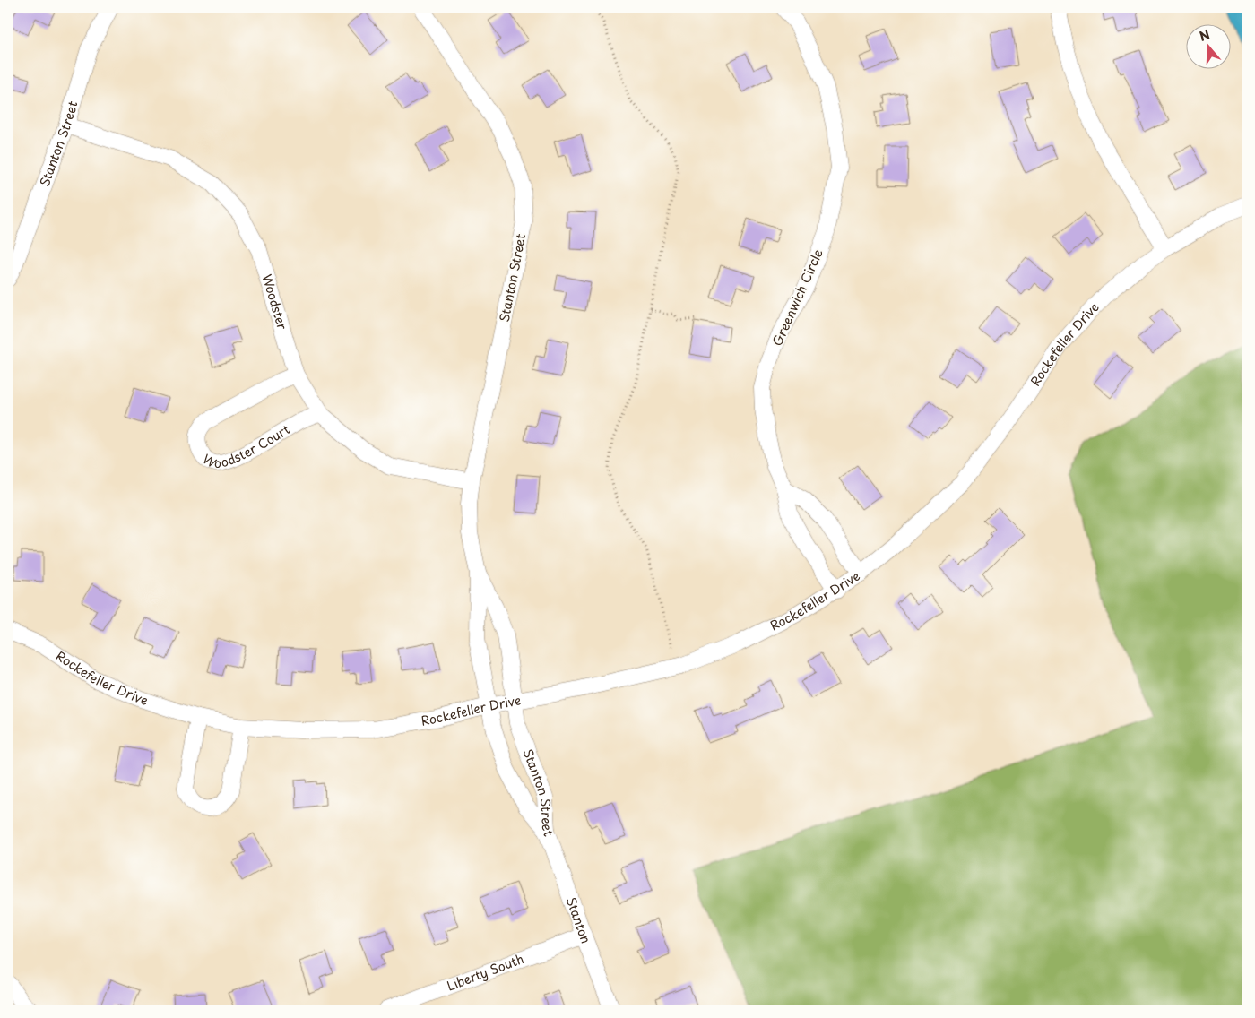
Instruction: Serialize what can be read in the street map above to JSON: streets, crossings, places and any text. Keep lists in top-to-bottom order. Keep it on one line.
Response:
{"streets":{"street":["Stanton Street","Greenwich Circle","Woodster","Rockefeller Drive","Woodster Court","Stanton","Liberty South"]},"crossings":[["Stanton Street","Woodster"],["Stanton Street","Rockefeller Drive"],["Stanton Street","Stanton"],["Greenwich Circle","Rockefeller Drive"],["Woodster","Woodster Court"],["Stanton","Liberty South"]],"north":"top"}
